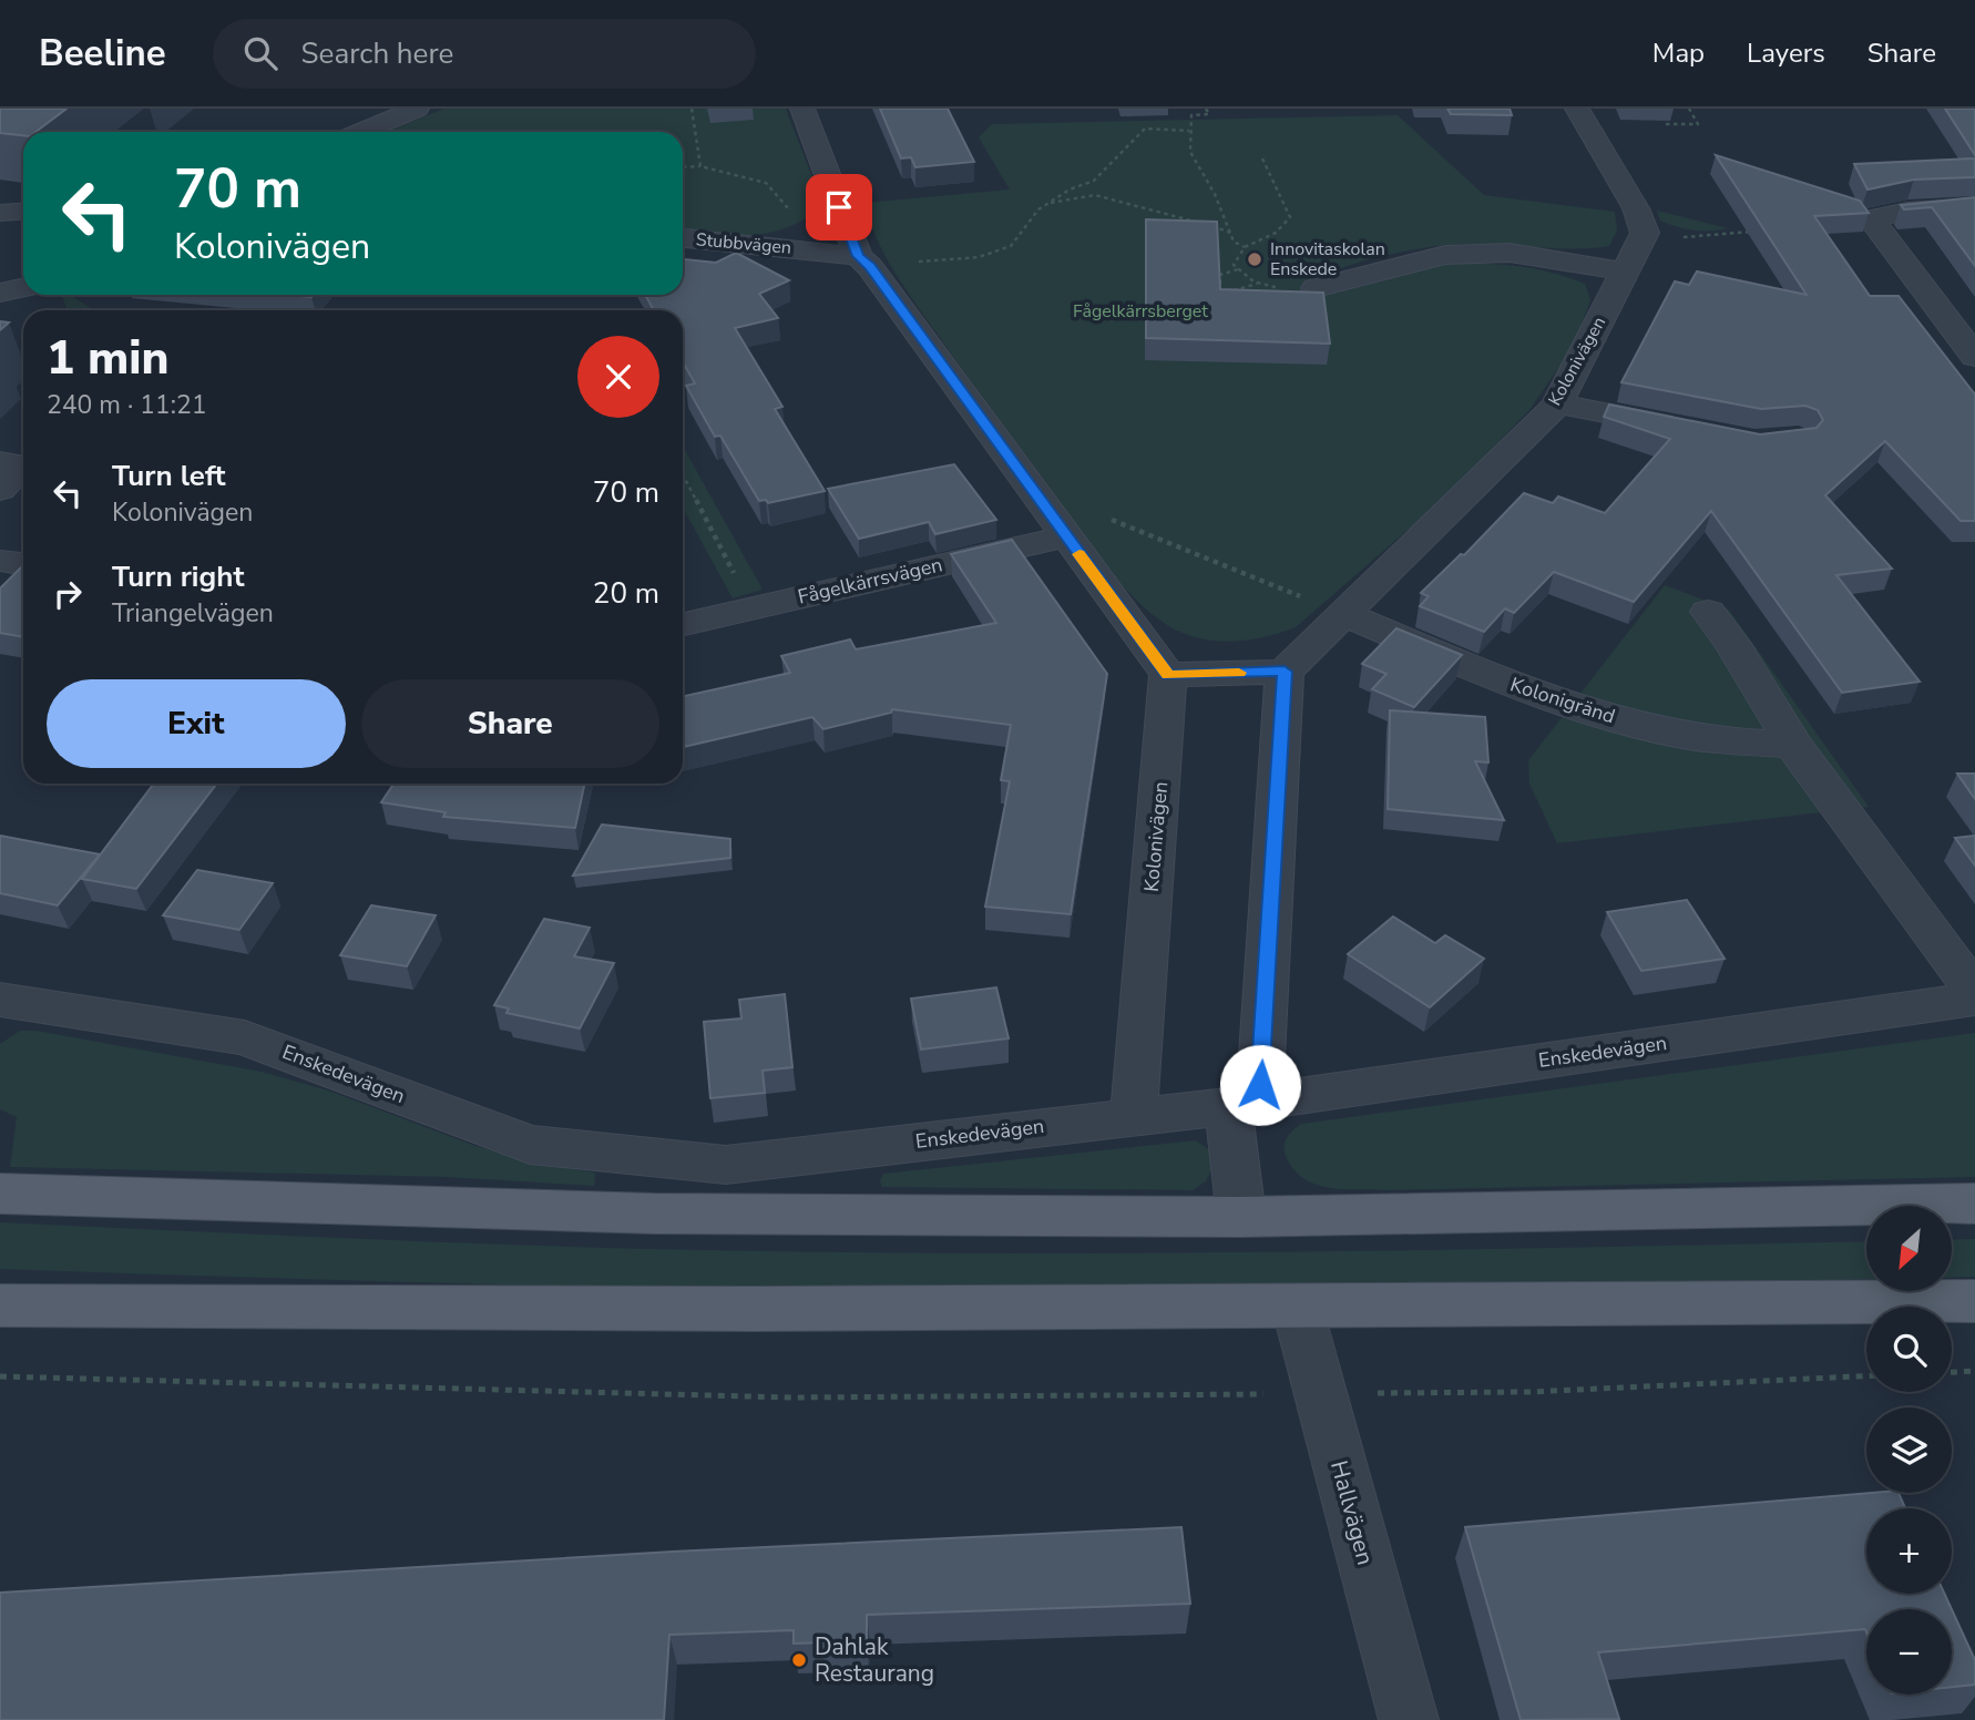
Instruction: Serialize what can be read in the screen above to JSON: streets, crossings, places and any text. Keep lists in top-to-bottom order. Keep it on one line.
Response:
{"streets":{"street":["Stubbvägen","Kolonivägen","Fågelkärrsvägen","Kolonigränd","Enskedevägen","Hallvägen"]},"crossings":[["Kolonivägen","Kolonigränd"],["Kolonivägen","Enskedevägen"]],"parks":["Fågelkärrsberget"],"places":["Innovitaskolan Enskede","Dahlak Restaurang"],"north":"bottom left","page":{"header":"Beeline","search":"Search here","nav":["Map","Layers","Share"],"turn":["70 m","Kolonivägen"],"heading":["1 min","240 m · 11:21"],"list":[{"name":"Turn left","note":"Kolonivägen","value":"70 m"},{"name":"Turn right","note":"Triangelvägen","value":"20 m"}],"buttons":["Exit","Share"],"map_buttons":["+","−"]}}
